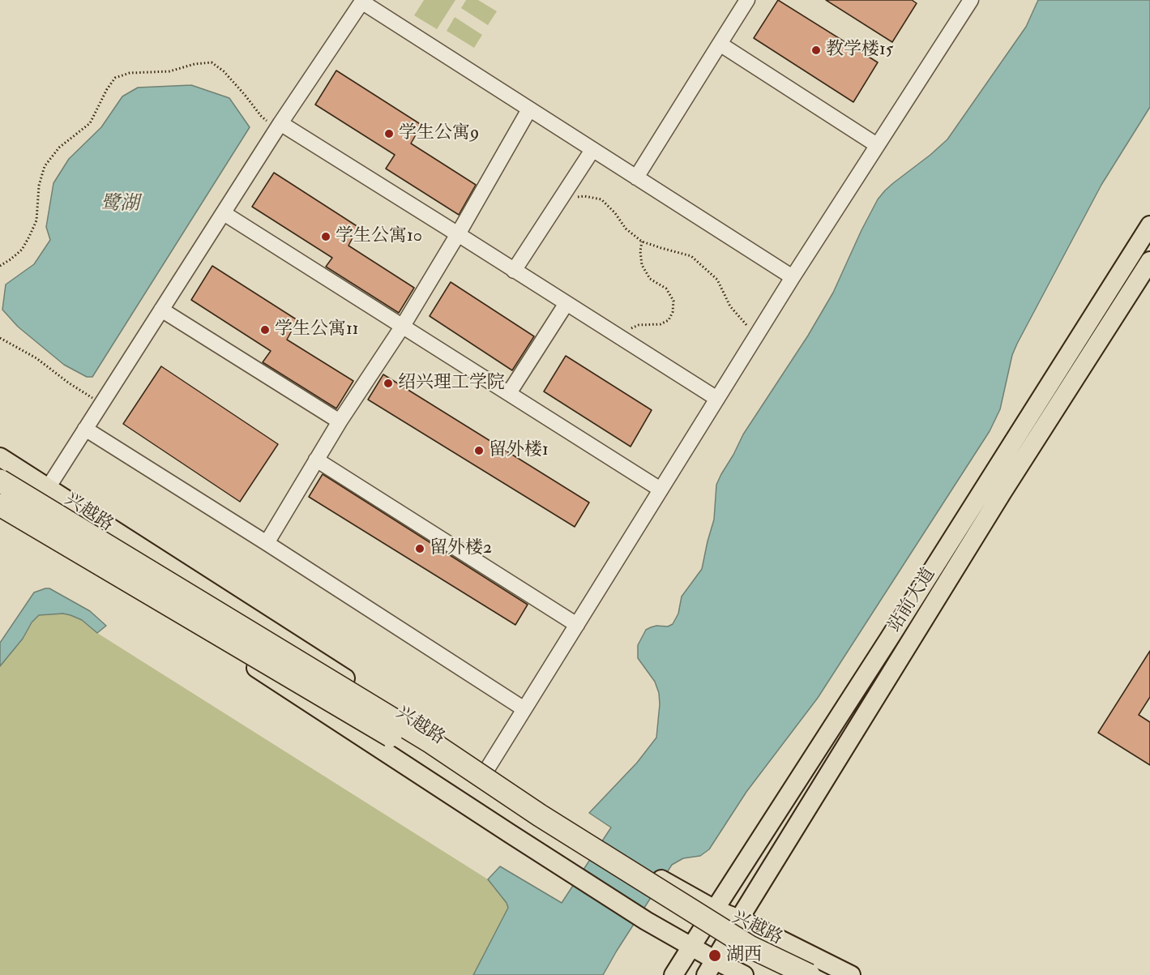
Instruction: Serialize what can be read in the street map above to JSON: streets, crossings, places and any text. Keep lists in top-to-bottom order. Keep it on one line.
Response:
{"streets":{"main road":["兴越路","站前大道"]},"crossings":[["兴越路","站前大道"]],"water":["鹭湖"],"places":["教学楼15","学生公寓9","学生公寓10","学生公寓11","绍兴理工学院","留外楼1","留外楼2","湖西"]}
